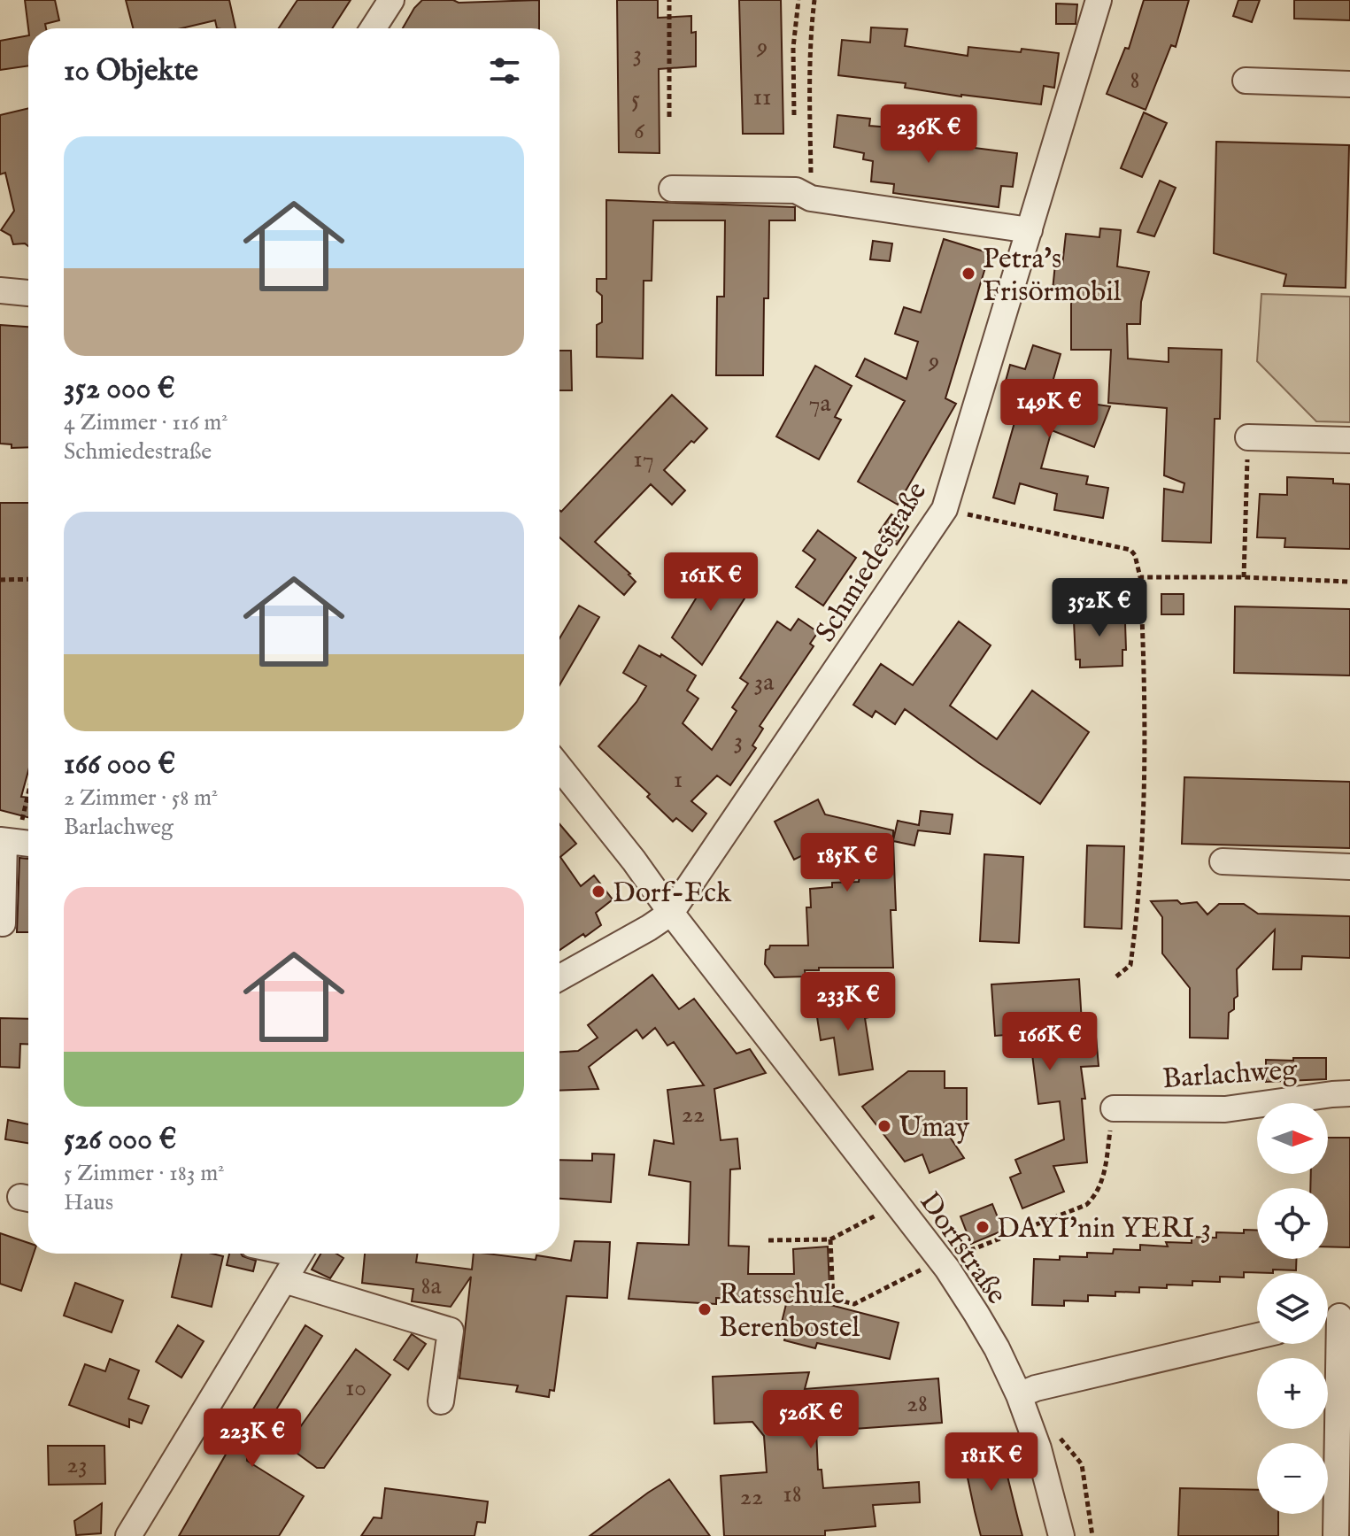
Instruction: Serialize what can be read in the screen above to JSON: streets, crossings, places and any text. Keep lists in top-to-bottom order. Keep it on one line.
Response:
{"streets":{"street":["Schmiedestraße","Barlachweg","Dorfstraße"]},"crossings":[["Schmiedestraße","Dorfstraße"]],"places":["Petra's Frisörmobil","Dorf-Eck","Umay","DAYI'nin YERI 3","Ratsschule Berenbostel"],"house_numbers":["9","3","8","11","5","6","9","7a","17","3a","3","1","22","8a","10","28","23","18","22"],"north":"right","page":{"heading":"10 Objekte","price":["236K €","149K €","161K €","352K €","185K €","233K €","166K €","526K €","223K €","181K €"],"list":[{"name":"352 000 €","note":"4 Zimmer · 116 m² · Schmiedestraße"},{"name":"166 000 €","note":"2 Zimmer · 58 m² · Barlachweg"},{"name":"526 000 €","note":"5 Zimmer · 183 m² · Haus"}],"map_buttons":["+","−"]}}
